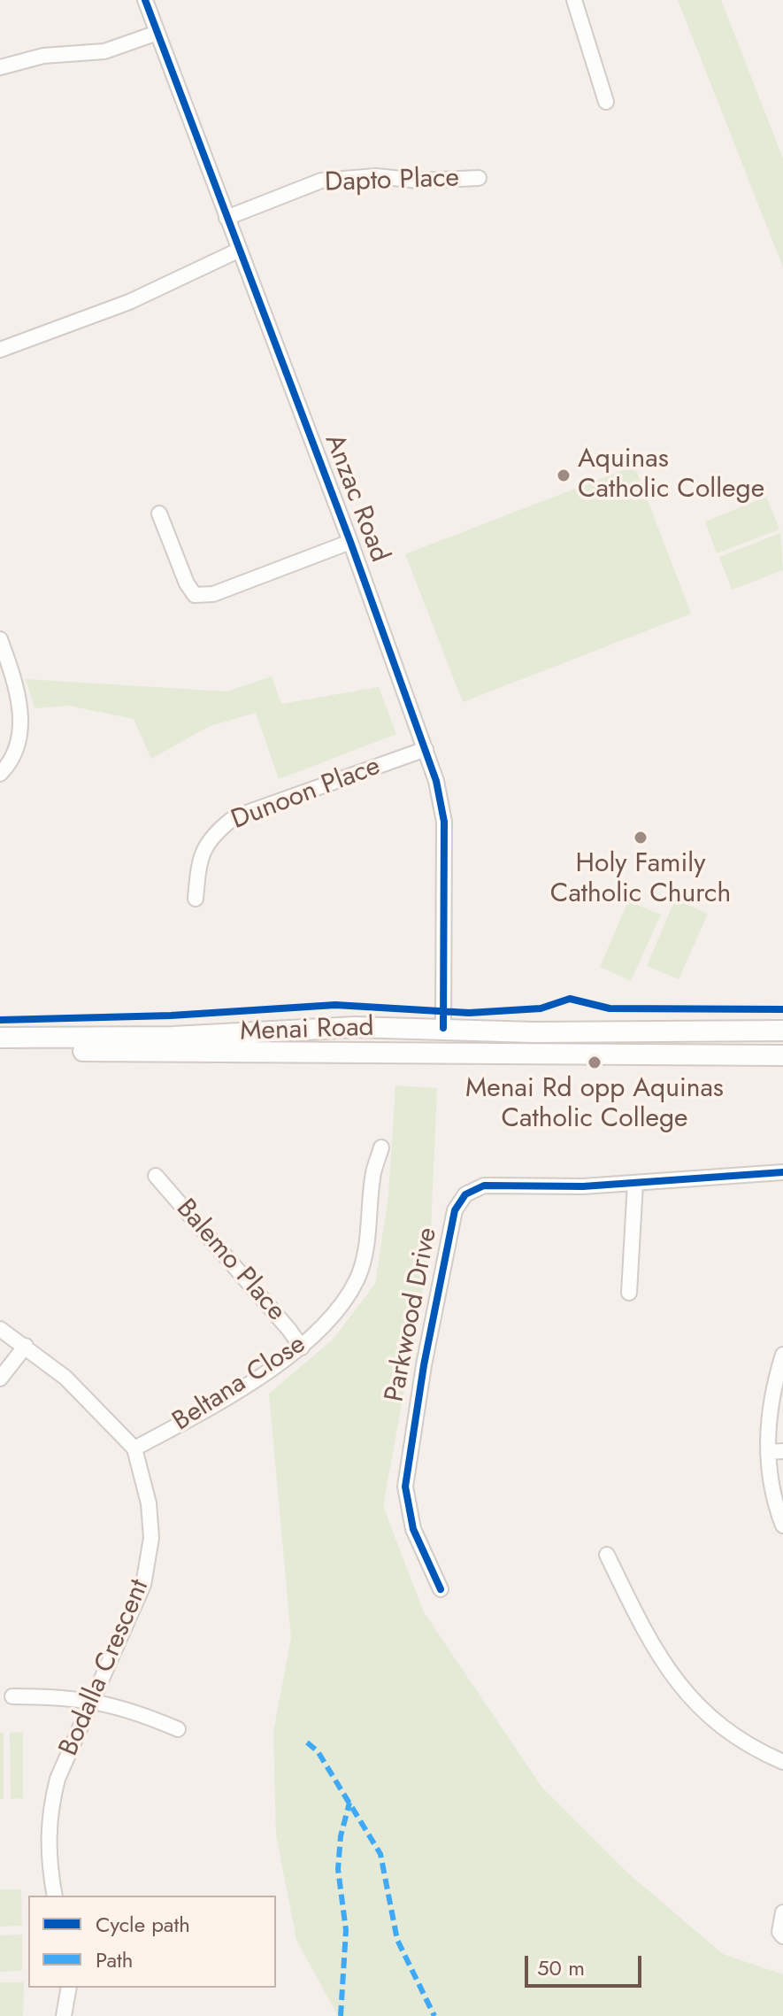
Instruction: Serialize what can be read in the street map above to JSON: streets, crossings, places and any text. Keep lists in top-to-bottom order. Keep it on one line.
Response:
{"streets":{"main road":["Anzac Road","Menai Road"],"street":["Dapto Place","Dunoon Place","Balemo Place","Parkwood Drive","Beltana Close","Bodalla Crescent"]},"crossings":[["Dapto Place","Anzac Road"],["Anzac Road","Dunoon Place"],["Anzac Road","Menai Road"],["Balemo Place","Beltana Close"],["Beltana Close","Bodalla Crescent"]],"places":["Aquinas Catholic College","Holy Family Catholic Church","Menai Rd opp Aquinas Catholic College"],"legend":["Cycle path","Path"],"scale_bar":"50 m"}
